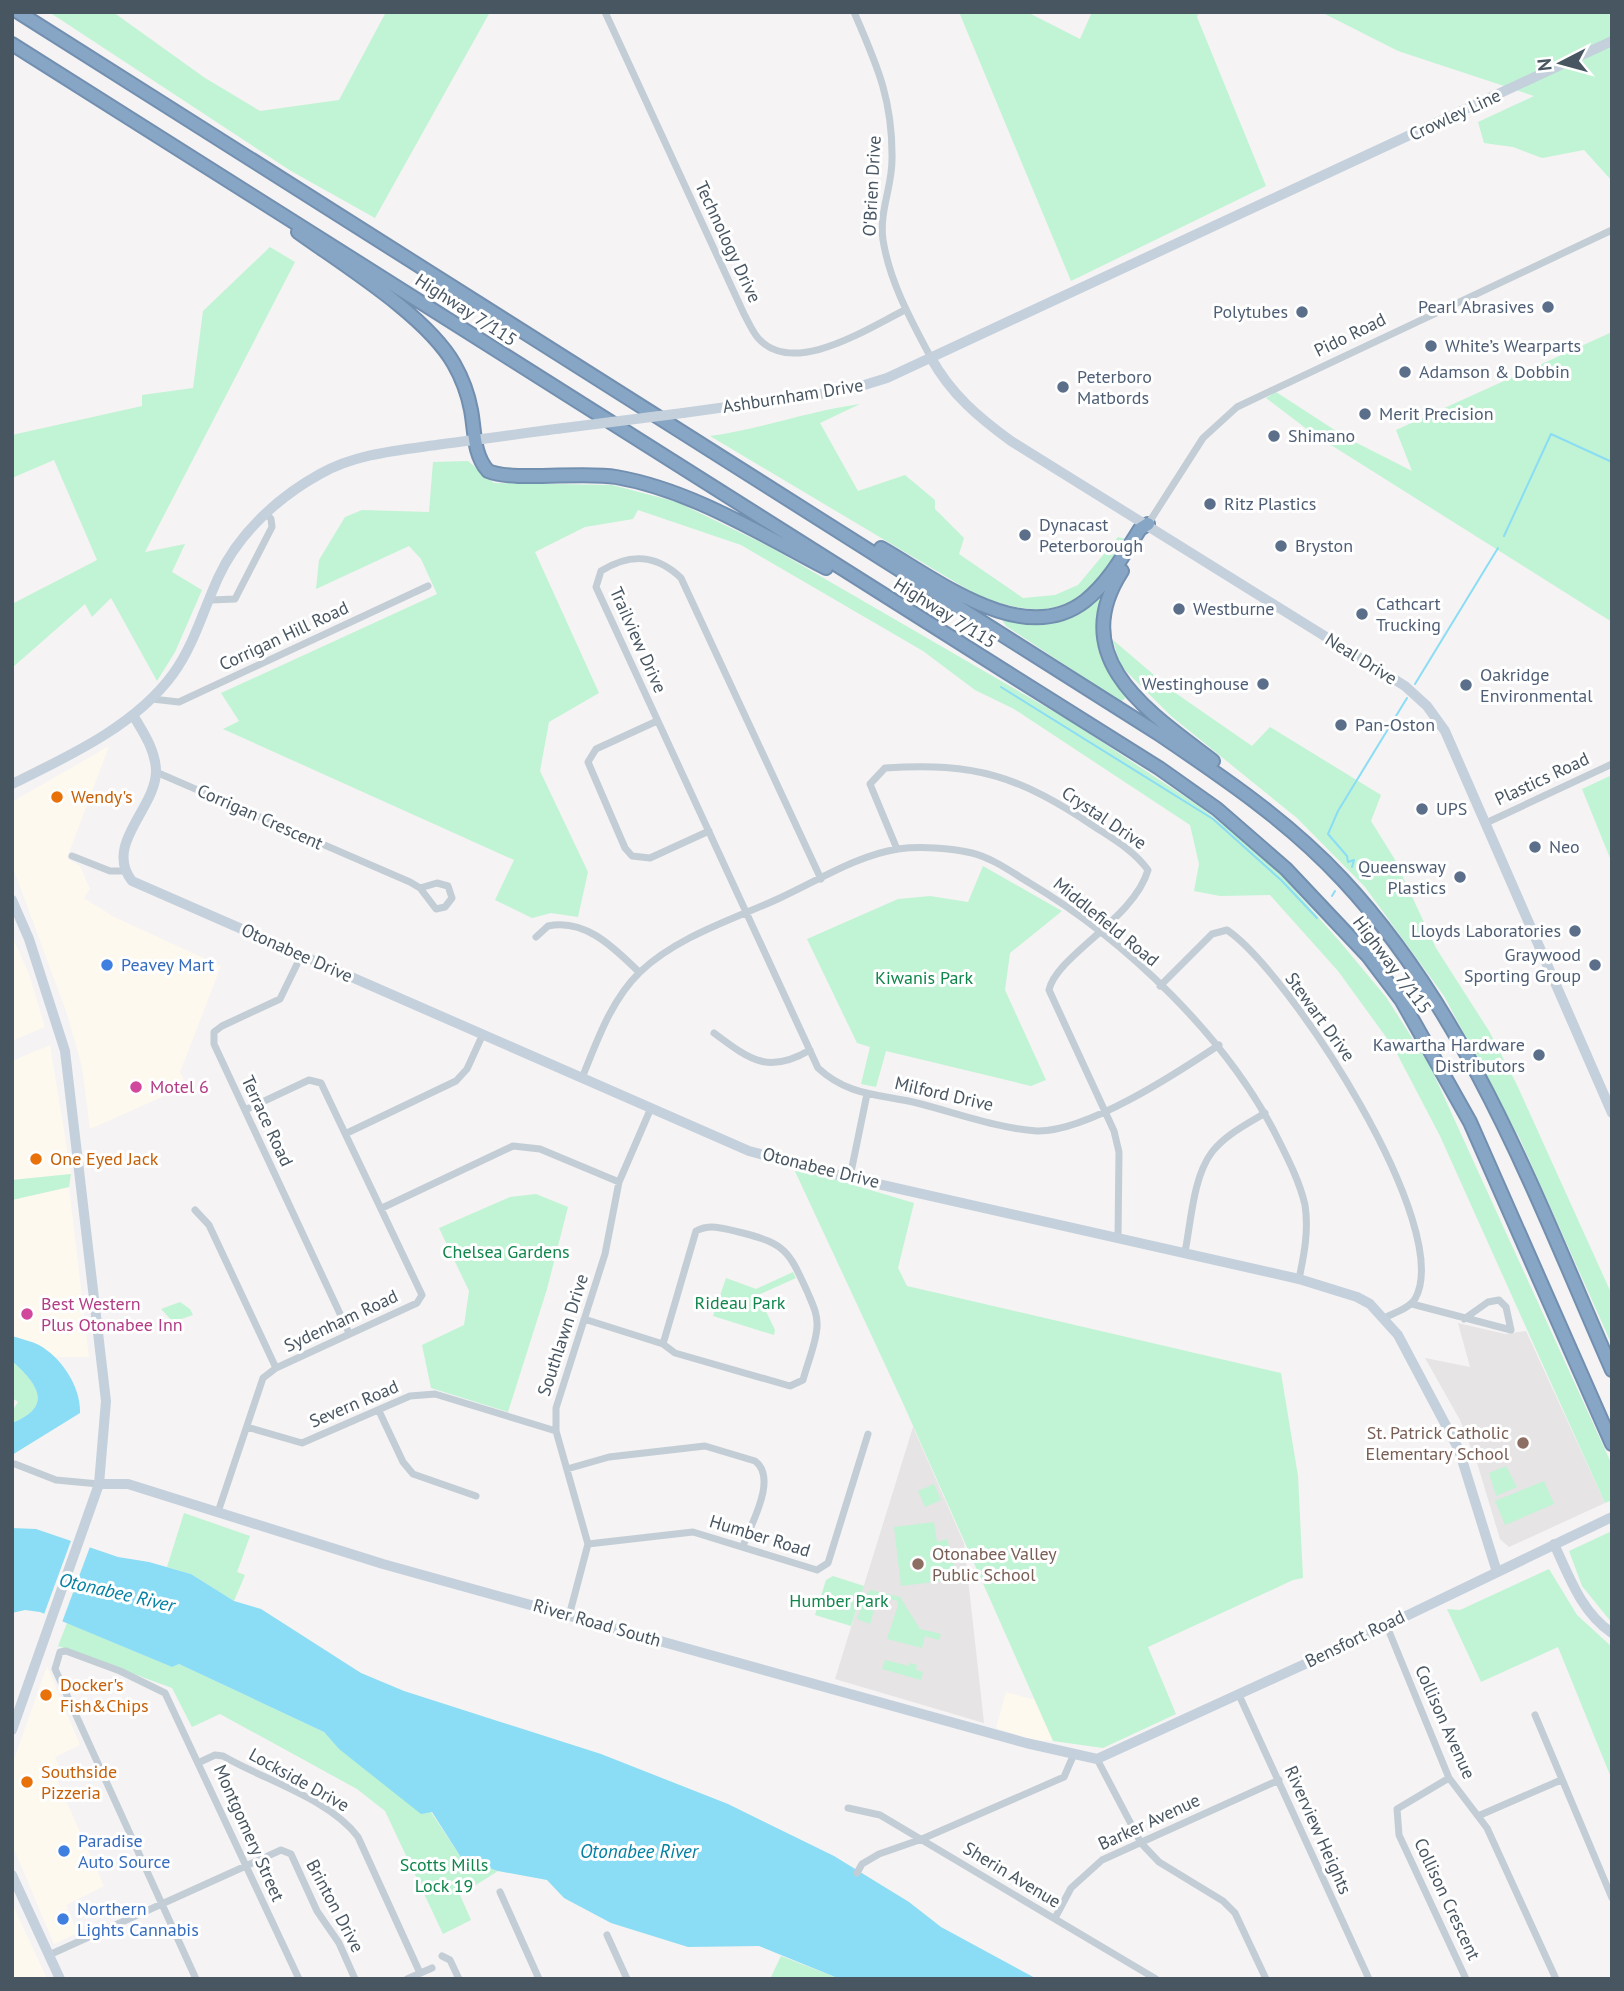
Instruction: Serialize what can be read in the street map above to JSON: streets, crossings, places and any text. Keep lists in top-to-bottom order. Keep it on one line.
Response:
{"streets":{"highway":["Highway 7/115"],"street":["Crowley Line","O'Brien Drive","Technology Drive","Pido Road","Ashburnham Drive","Corrigan Hill Road","Trailview Drive","Neal Drive","Plastics Road","Corrigan Crescent","Crystal Drive","Middlefield Road","Otonabee Drive","Stewart Drive","Milford Drive","Terrace Road","Sydenham Road","Southlawn Drive","Severn Road","Humber Road","River Road South","Bensfort Road","Collison Avenue","Lockside Drive","Barker Avenue","Riverview Heights","Montgomery Street","Sherin Avenue","Collison Crescent","Brinton Drive"]},"crossings":[["Crowley Line","Ashburnham Drive"],["O'Brien Drive","Technology Drive"],["O'Brien Drive","Ashburnham Drive"],["O'Brien Drive","Neal Drive"],["Pido Road","Neal Drive"],["Ashburnham Drive","Corrigan Hill Road"],["Ashburnham Drive","Neal Drive"],["Trailview Drive","Middlefield Road"],["Trailview Drive","Milford Drive"],["Neal Drive","Plastics Road"],["Crystal Drive","Middlefield Road"],["Crystal Drive","Otonabee Drive"],["Crystal Drive","Milford Drive"],["Middlefield Road","Otonabee Drive"],["Middlefield Road","Stewart Drive"],["Middlefield Road","Milford Drive"],["Otonabee Drive","Terrace Road"],["Otonabee Drive","Southlawn Drive"],["Otonabee Drive","Bensfort Road"],["Terrace Road","Sydenham Road"],["Sydenham Road","Severn Road"],["Sydenham Road","River Road South"],["Southlawn Drive","Severn Road"],["Southlawn Drive","Humber Road"],["River Road South","Bensfort Road"],["Bensfort Road","Collison Avenue"],["Bensfort Road","Riverview Heights"],["Collison Avenue","Collison Crescent"],["Lockside Drive","Montgomery Street"],["Barker Avenue","Riverview Heights"],["Barker Avenue","Sherin Avenue"],["Montgomery Street","Brinton Drive"]],"water":["Otonabee River"],"parks":["Kiwanis Park","Chelsea Gardens","Rideau Park","Humber Park","Scotts Mills Lock 19"],"places":["Pearl Abrasives","Polytubes","White’s Wearparts","Adamson & Dobbin","Peterboro Matbords","Merit Precision","Shimano","Ritz Plastics","Dynacast Peterborough","Bryston","Westburne","Cathcart Trucking","Westinghouse","Oakridge Environmental","Pan-Oston","Wendy's","UPS","Neo","Queensway Plastics","Lloyds Laboratories","Peavey Mart","Graywood Sporting Group","Kawartha Hardware Distributors","Motel 6","One Eyed Jack","Best Western Plus Otonabee Inn","St. Patrick Catholic Elementary School","Otonabee Valley Public School","Docker's Fish&Chips","Southside Pizzeria","Paradise Auto Source","Northern Lights Cannabis"],"north":"left"}
